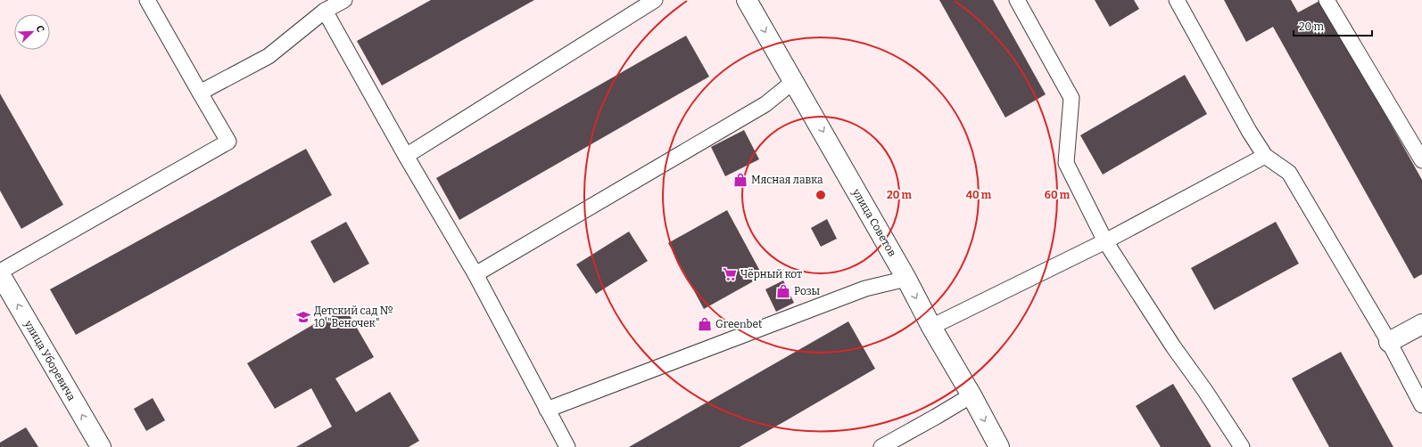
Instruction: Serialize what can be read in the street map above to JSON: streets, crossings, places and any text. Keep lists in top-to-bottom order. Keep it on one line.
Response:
{"streets":{"street":["улица Советов","улица Уборевича"]},"one_way":["улица Советов","улица Уборевича"],"places":{"shop":["Мясная лавка","Розы","Greenbet"],"supermarket":["Чёрный кот"],"school or university":["Детский сад № 10 \"Веночек\""]},"scale_bar":"20 m","north":"top right","rings":["20 m","40 m","60 m"]}
